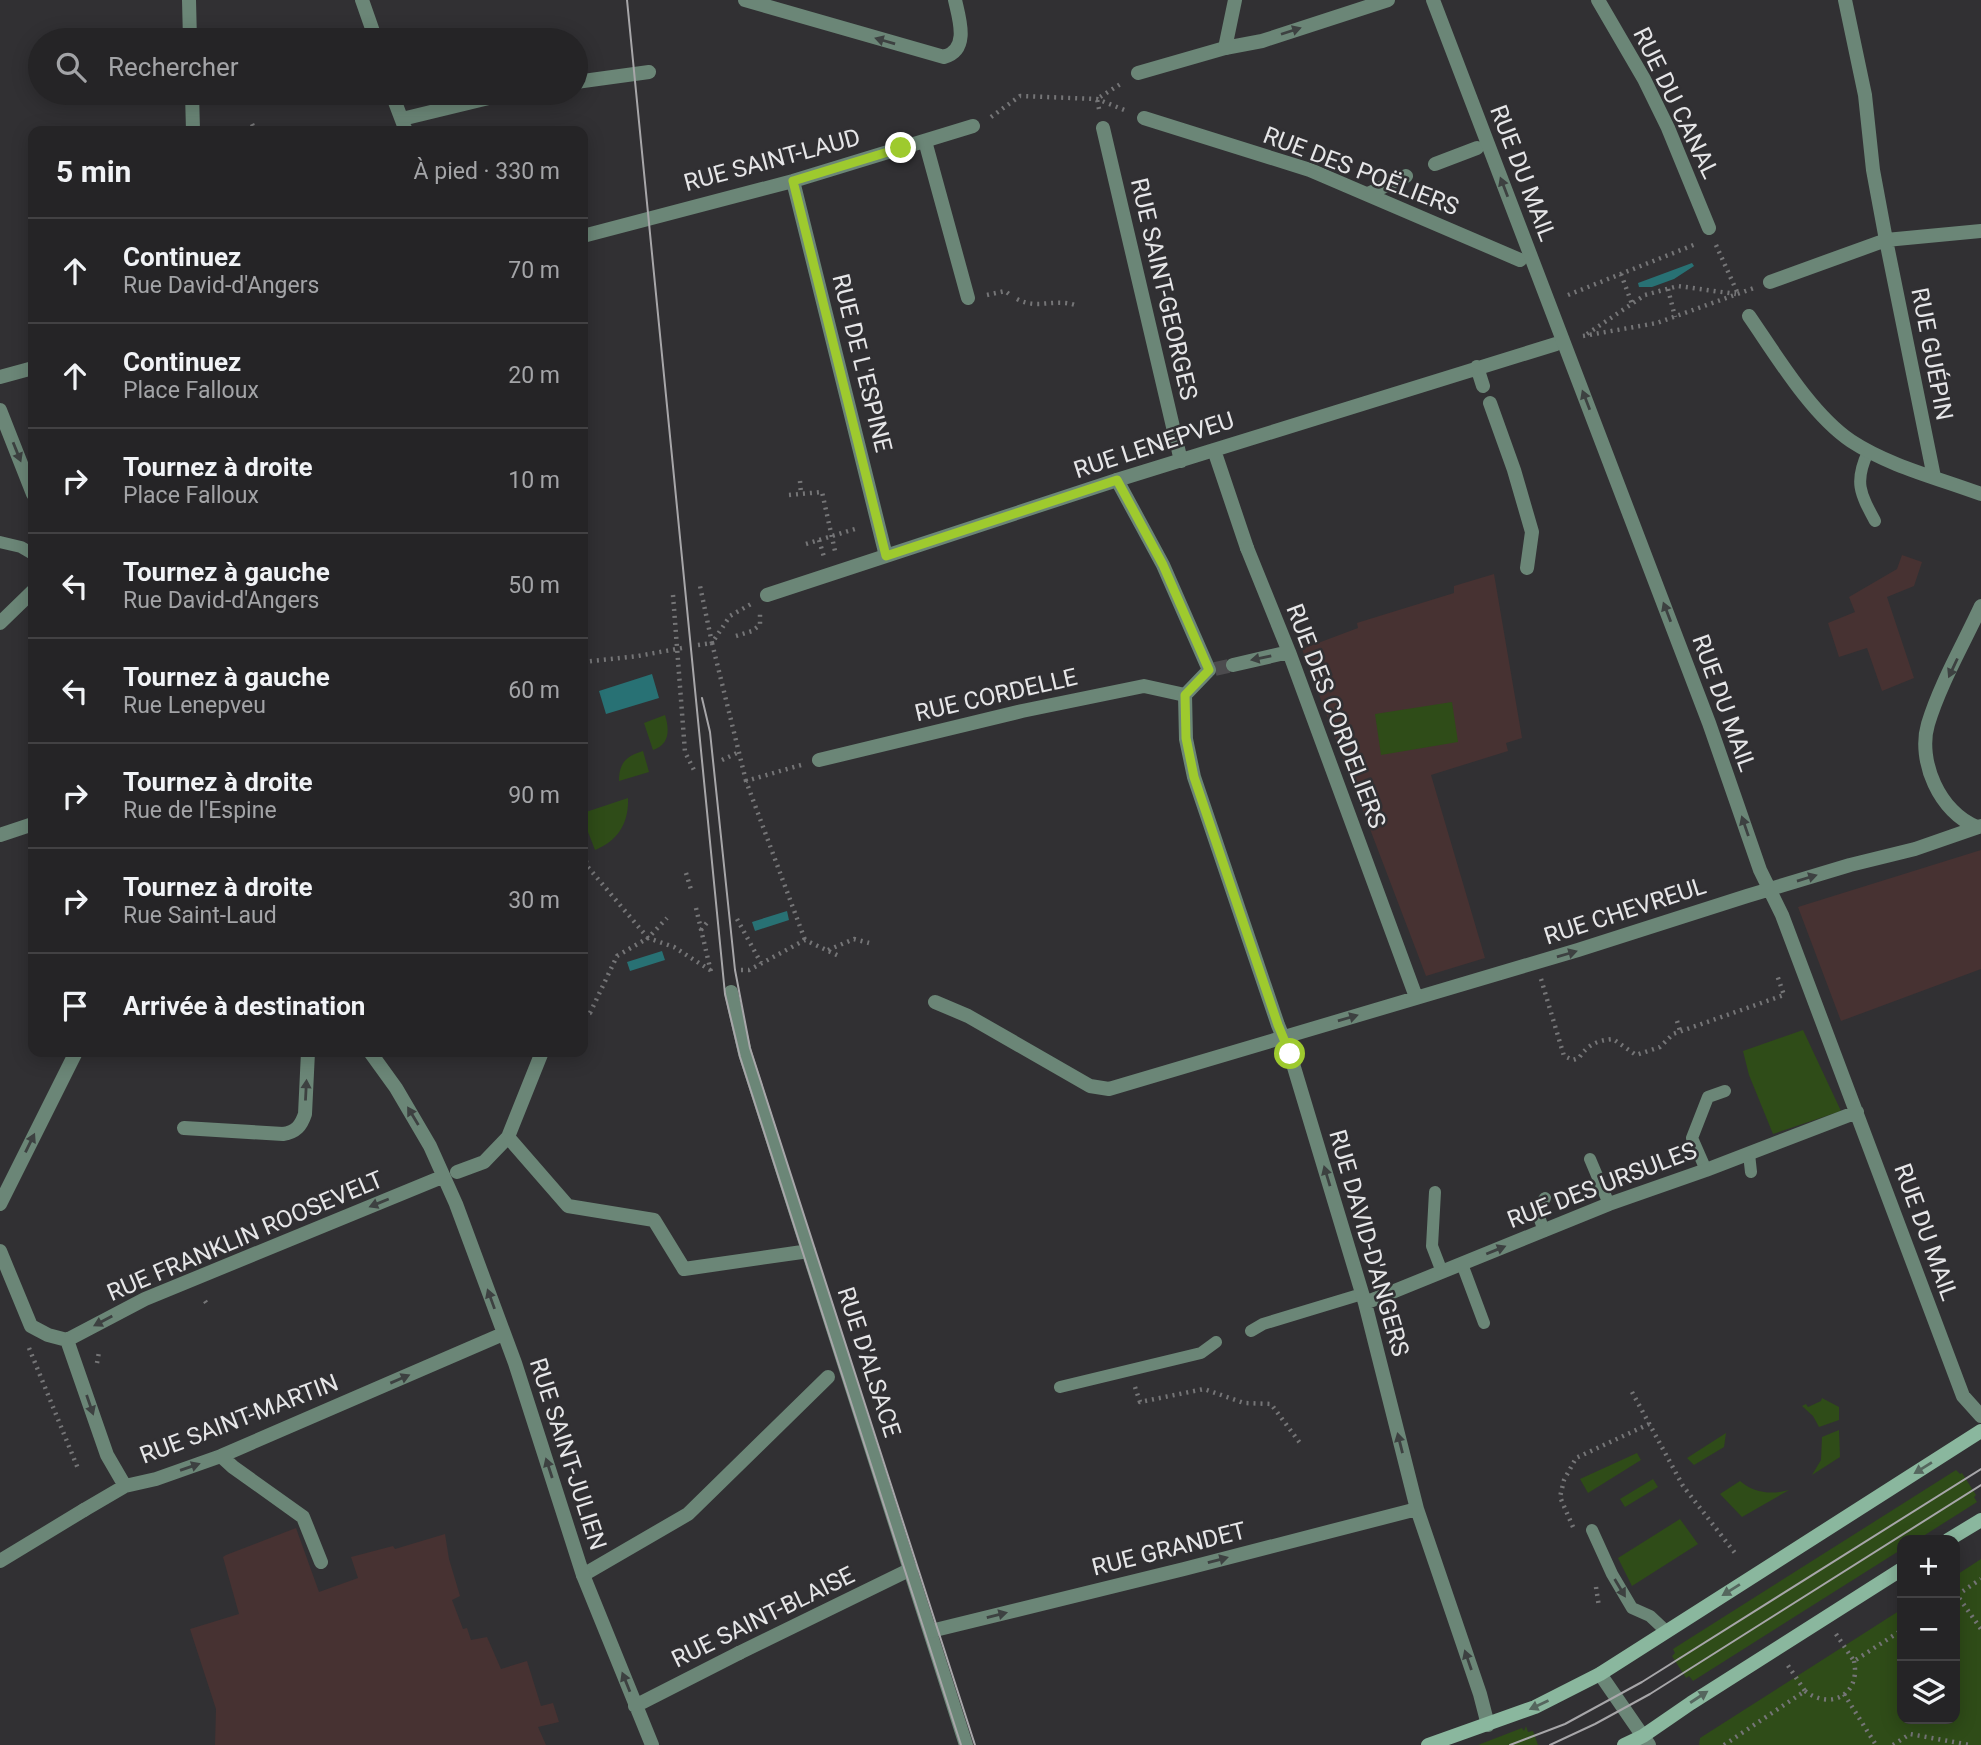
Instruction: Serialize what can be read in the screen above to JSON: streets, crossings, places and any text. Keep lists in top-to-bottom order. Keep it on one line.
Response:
{"streets":{"street":["RUE DU CANAL","RUE SAINT-LAUD","RUE DES POËLIERS","RUE DU MAIL","RUE SAINT-GEORGES","RUE GUÉPIN","RUE DE L'ESPINE","RUE LENEPVEU","RUE CORDELLE","RUE DES CORDELIERS","RUE CHEVREUL","RUE DES URSULES","RUE FRANKLIN ROOSEVELT","RUE DAVID-D'ANGERS","RUE D'ALSACE","RUE SAINT-MARTIN","RUE SAINT-JULIEN","RUE GRANDET","RUE SAINT-BLAISE"]},"crossings":[["RUE SAINT-LAUD","RUE DE L'ESPINE"],["RUE DU MAIL","RUE CHEVREUL"],["RUE DU MAIL","RUE DES URSULES"],["RUE SAINT-GEORGES","RUE LENEPVEU"],["RUE DE L'ESPINE","RUE LENEPVEU"],["RUE LENEPVEU","RUE DES CORDELIERS"],["RUE CORDELLE","RUE DAVID-D'ANGERS"],["RUE DES CORDELIERS","RUE CHEVREUL"],["RUE CHEVREUL","RUE DAVID-D'ANGERS"],["RUE DES URSULES","RUE DAVID-D'ANGERS"],["RUE FRANKLIN ROOSEVELT","RUE SAINT-JULIEN"],["RUE DAVID-D'ANGERS","RUE GRANDET"],["RUE D'ALSACE","RUE GRANDET"],["RUE D'ALSACE","RUE SAINT-BLAISE"],["RUE SAINT-MARTIN","RUE SAINT-JULIEN"],["RUE SAINT-JULIEN","RUE SAINT-BLAISE"]],"one_way":["RUE DU MAIL","RUE CHEVREUL","RUE FRANKLIN ROOSEVELT","RUE DAVID-D'ANGERS","RUE SAINT-MARTIN","RUE SAINT-JULIEN","RUE GRANDET"],"page":{"search":"Rechercher","heading":["5 min","À pied · 330 m"],"list":[["Continuez","Rue David-d'Angers","70 m"],["Continuez","Place Falloux","20 m"],["Tournez à droite","Place Falloux","10 m"],["Tournez à gauche","Rue David-d'Angers","50 m"],["Tournez à gauche","Rue Lenepveu","60 m"],["Tournez à droite","Rue de l'Espine","90 m"],["Tournez à droite","Rue Saint-Laud","30 m"],"Arrivée à destination"],"map_buttons":["+","−"]}}
